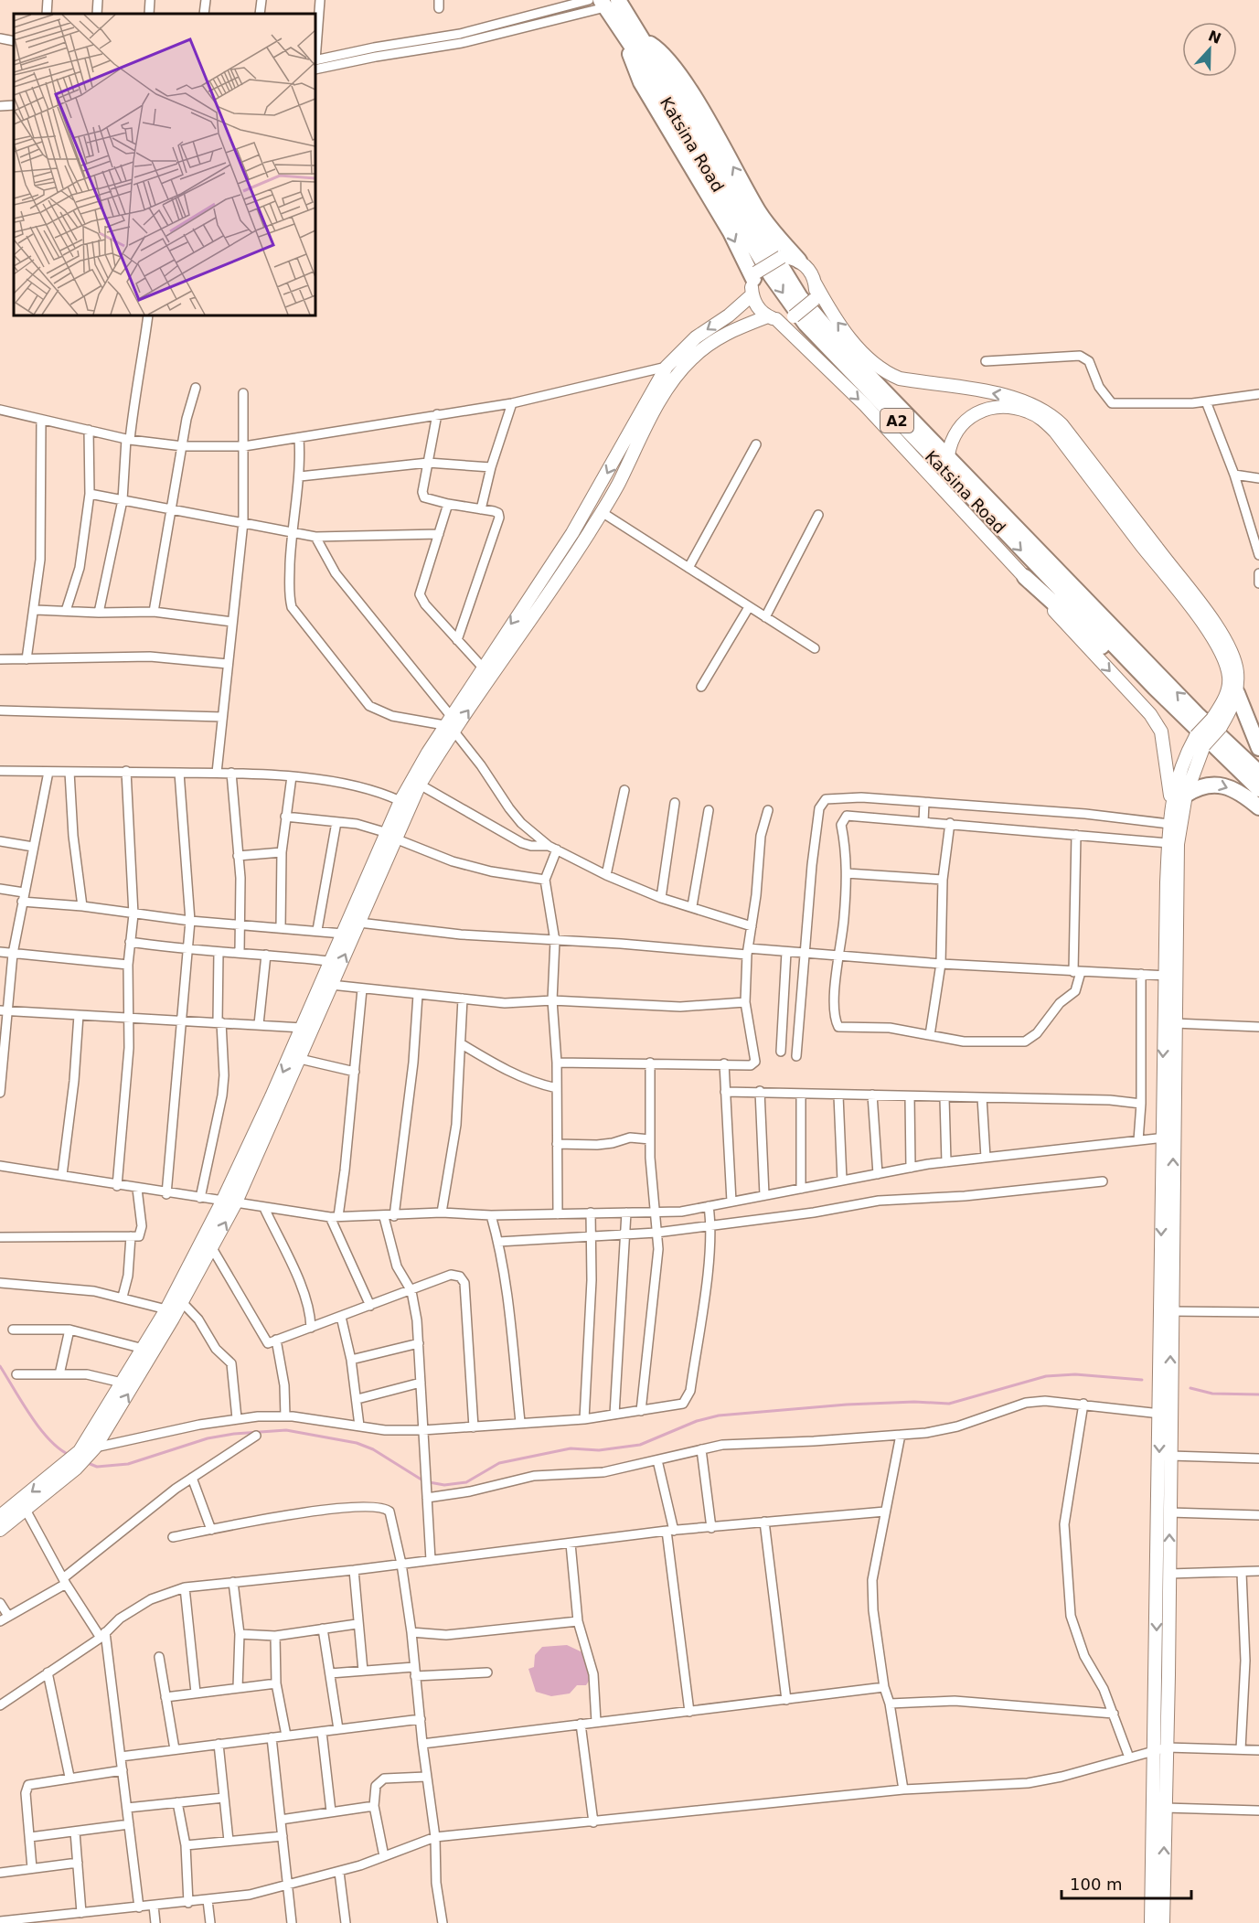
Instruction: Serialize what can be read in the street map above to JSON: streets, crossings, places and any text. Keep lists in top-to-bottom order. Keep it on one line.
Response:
{"streets":{"highway":["Katsina Road","A2"]},"scale_bar":"100 m","north":"top"}
